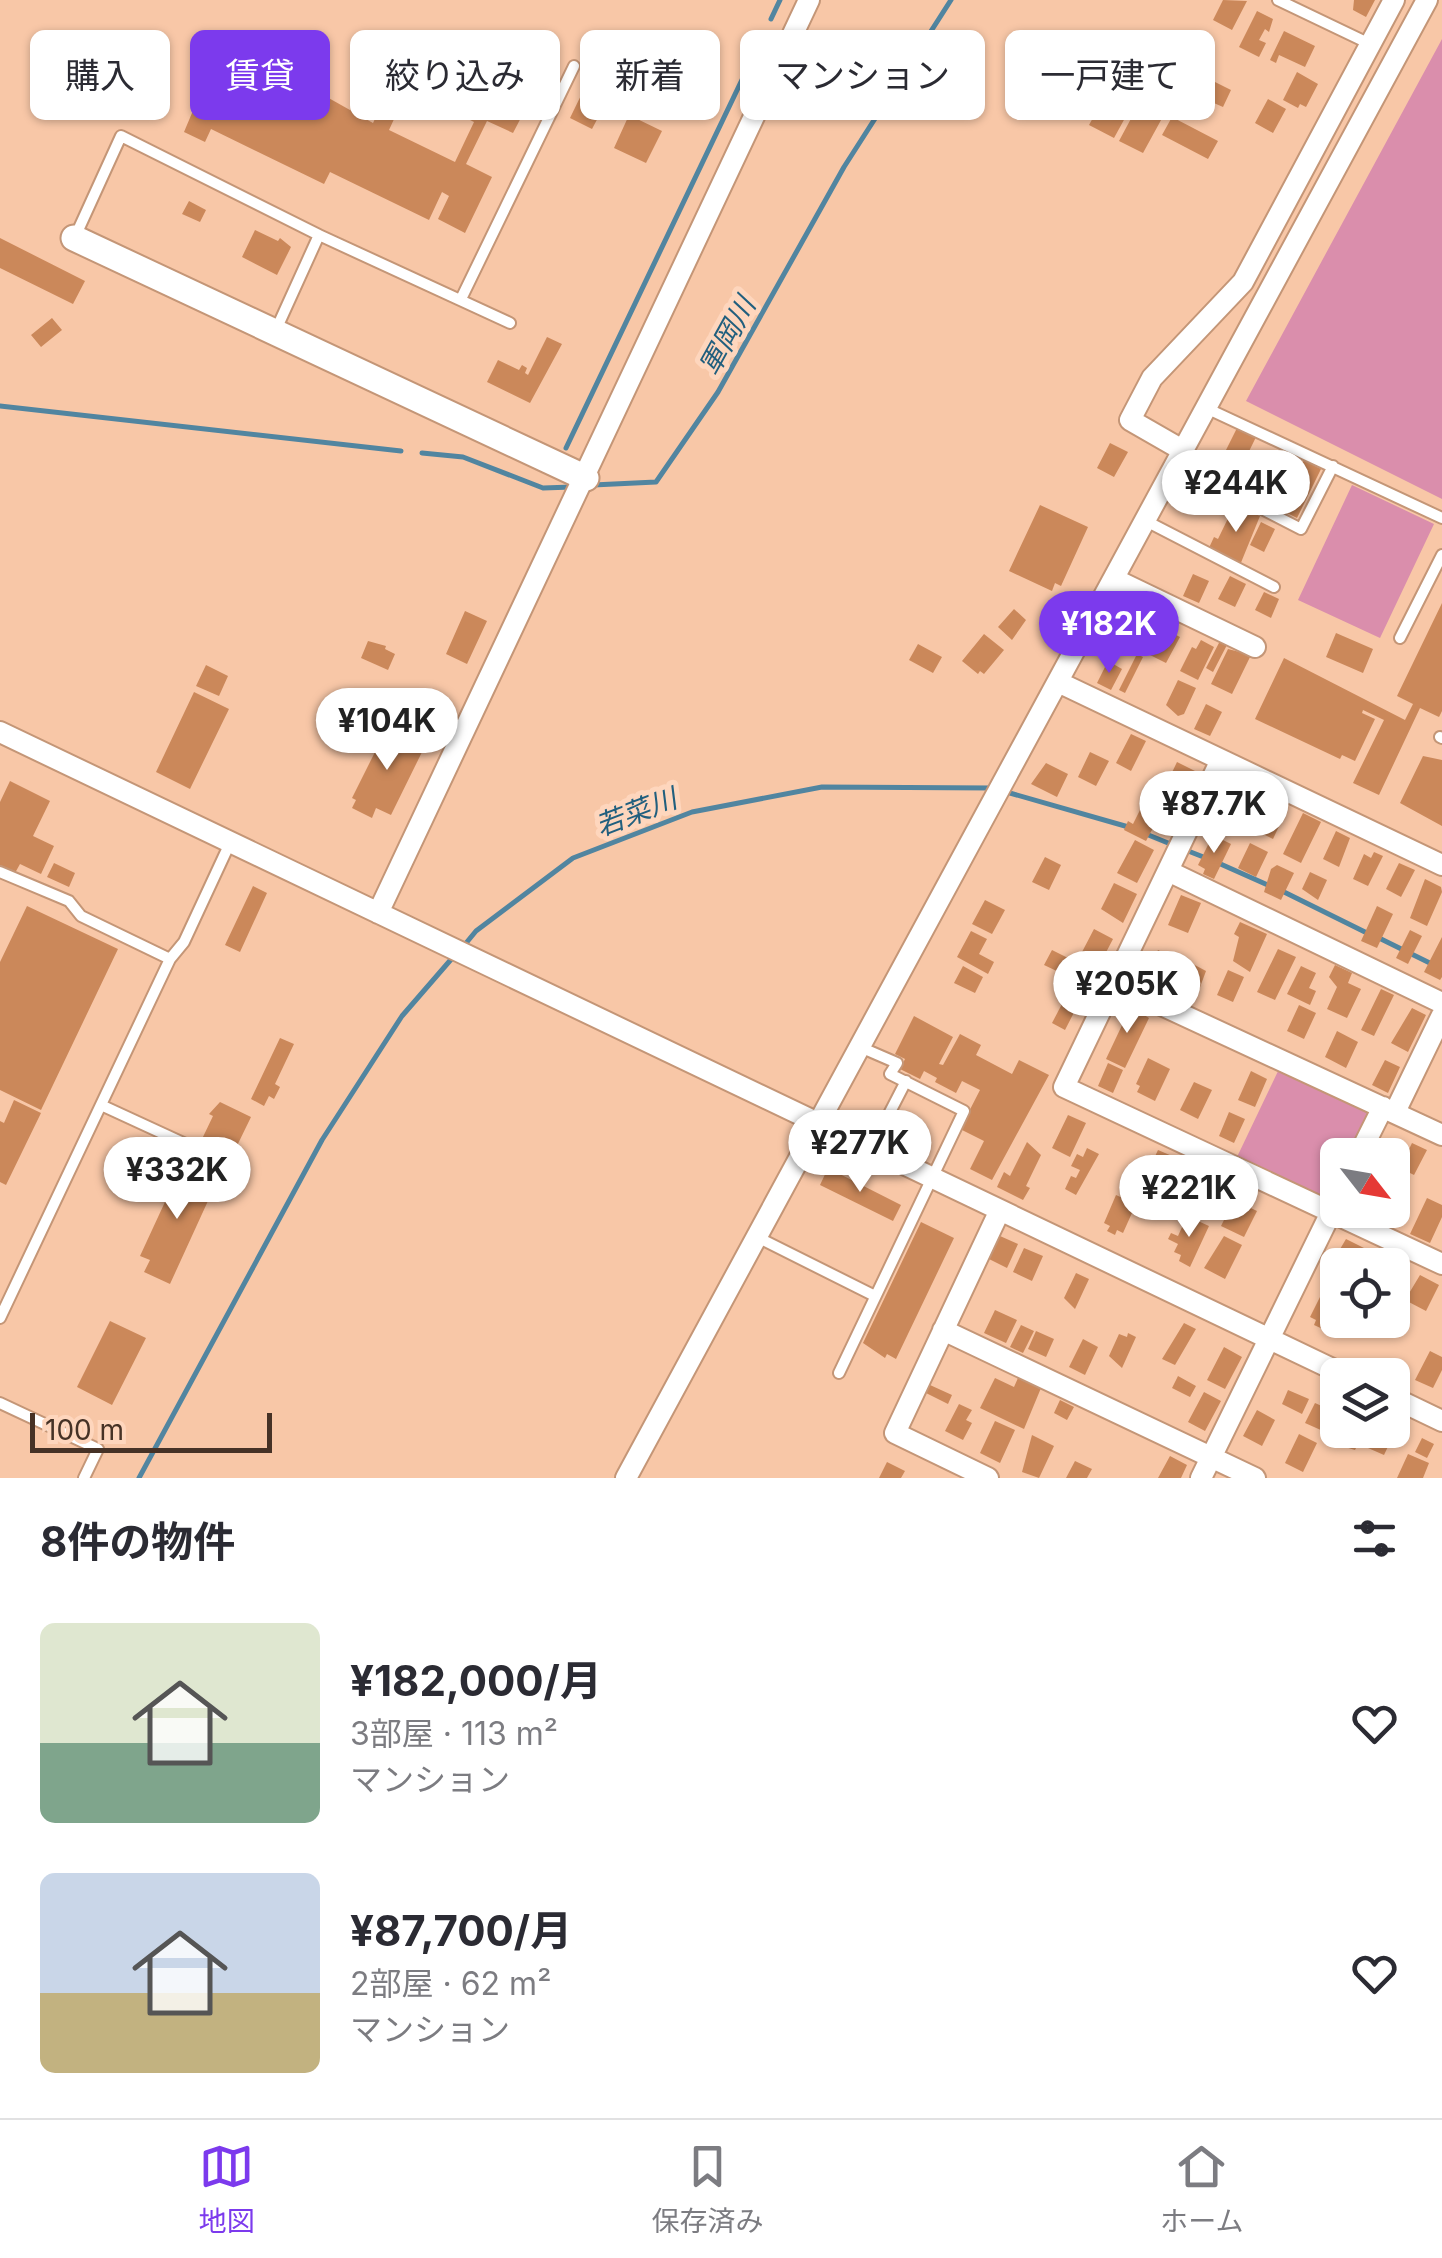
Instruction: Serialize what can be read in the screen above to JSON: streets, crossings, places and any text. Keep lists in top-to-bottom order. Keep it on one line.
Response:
{"water":["軍岡川","若菜川"],"scale_bar":"100 m","north":"bottom right","page":{"chip":["購入","賃貸","絞り込み","新着","マンション","一戸建て"],"price":["¥244K","¥182K","¥104K","¥87.7K","¥205K","¥277K","¥332K","¥221K"],"scale":"100 m","heading":"8件の物件","list":[{"name":"¥182,000/月","note":"3部屋 · 113 m² · マンション"},{"name":"¥87,700/月","note":"2部屋 · 62 m² · マンション"}],"tabs":["地図","保存済み","ホーム"]}}
